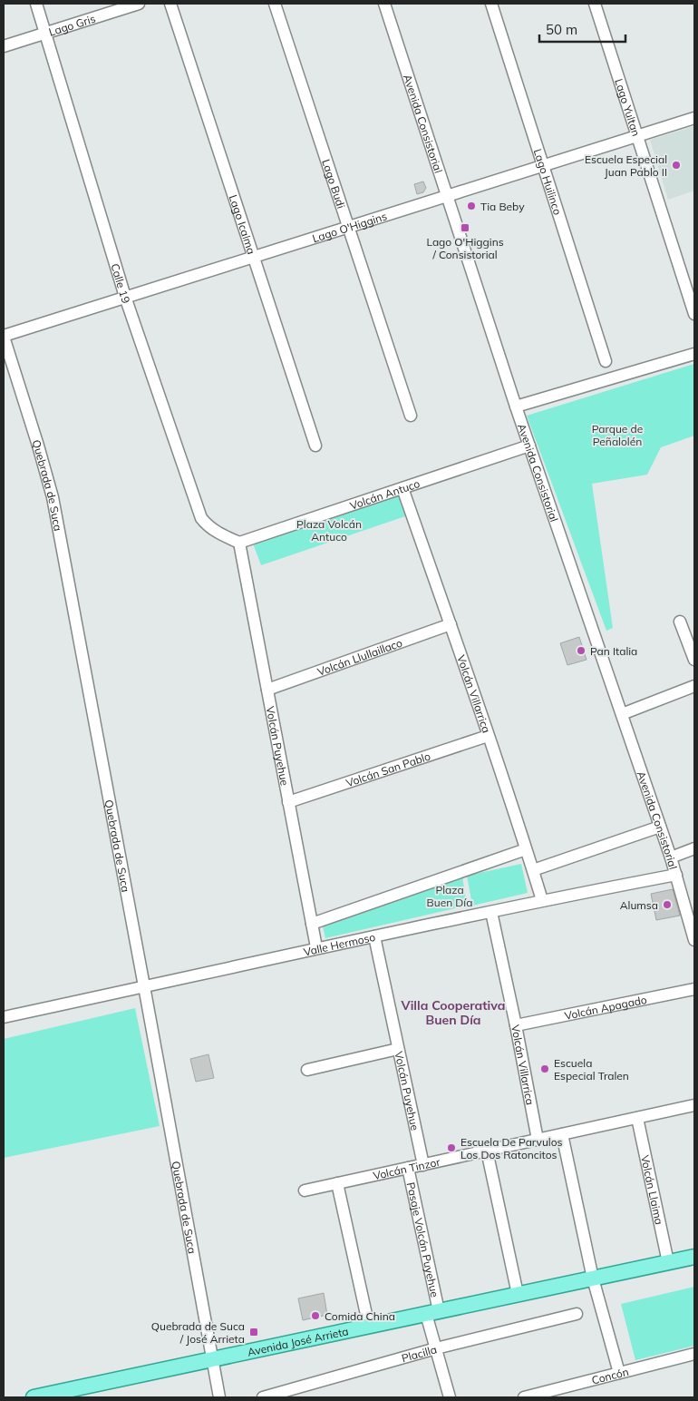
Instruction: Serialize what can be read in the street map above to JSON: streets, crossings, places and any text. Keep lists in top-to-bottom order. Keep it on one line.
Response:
{"streets":{"main road":["Avenida José Arrieta"],"street":["Lago Gris","Lago Yultan","Avenida Consistorial","Lago Huilinco","Lago Budi","Lago Icalma","Lago O'Higgins","Calle 19","Quebrada de Suca","Volcán Antuco","Volcán Llullaillaco","Volcán Villarrica","Volcán Puyehue","Volcán San Pablo","Valle Hermoso","Volcán Apagado","Volcán Tinzor","Volcán Llaima","Pasaje Volcán Puyehue","Placilla","Concón"]},"crossings":[["Lago Gris","Calle 19"],["Lago Yultan","Lago O'Higgins"],["Avenida Consistorial","Lago O'Higgins"],["Avenida Consistorial","Volcán Antuco"],["Avenida Consistorial","Valle Hermoso"],["Lago Huilinco","Lago O'Higgins"],["Lago Budi","Lago O'Higgins"],["Lago Icalma","Lago O'Higgins"],["Lago O'Higgins","Calle 19"],["Lago O'Higgins","Quebrada de Suca"],["Calle 19","Volcán Antuco"],["Calle 19","Volcán Puyehue"],["Quebrada de Suca","Valle Hermoso"],["Quebrada de Suca","Avenida José Arrieta"],["Volcán Antuco","Volcán Villarrica"],["Volcán Antuco","Volcán Puyehue"],["Volcán Llullaillaco","Volcán Villarrica"],["Volcán Llullaillaco","Volcán Puyehue"],["Volcán Villarrica","Volcán San Pablo"],["Volcán Villarrica","Valle Hermoso"],["Volcán Villarrica","Volcán Apagado"],["Volcán Villarrica","Volcán Tinzor"],["Volcán Puyehue","Volcán San Pablo"],["Volcán Puyehue","Valle Hermoso"],["Volcán Puyehue","Volcán Tinzor"],["Volcán Tinzor","Volcán Llaima"],["Volcán Tinzor","Pasaje Volcán Puyehue"],["Volcán Llaima","Avenida José Arrieta"],["Pasaje Volcán Puyehue","Avenida José Arrieta"],["Pasaje Volcán Puyehue","Placilla"]],"districts":["Villa Cooperativa Buen Día"],"parks":["Parque de Peñalolén","Plaza Volcán Antuco","Plaza Buen Día"],"places":{"other":["Escuela Especial Juan Pablo II","Tia Beby","Pan Italia","Alumsa","Escuela Especial Tralen","Escuela De Parvulos Los Dos Ratoncitos","Comida China"],"transit":["Lago O'Higgins / Consistorial","Quebrada de Suca / José Arrieta"]},"scale_bar":"50 m"}
